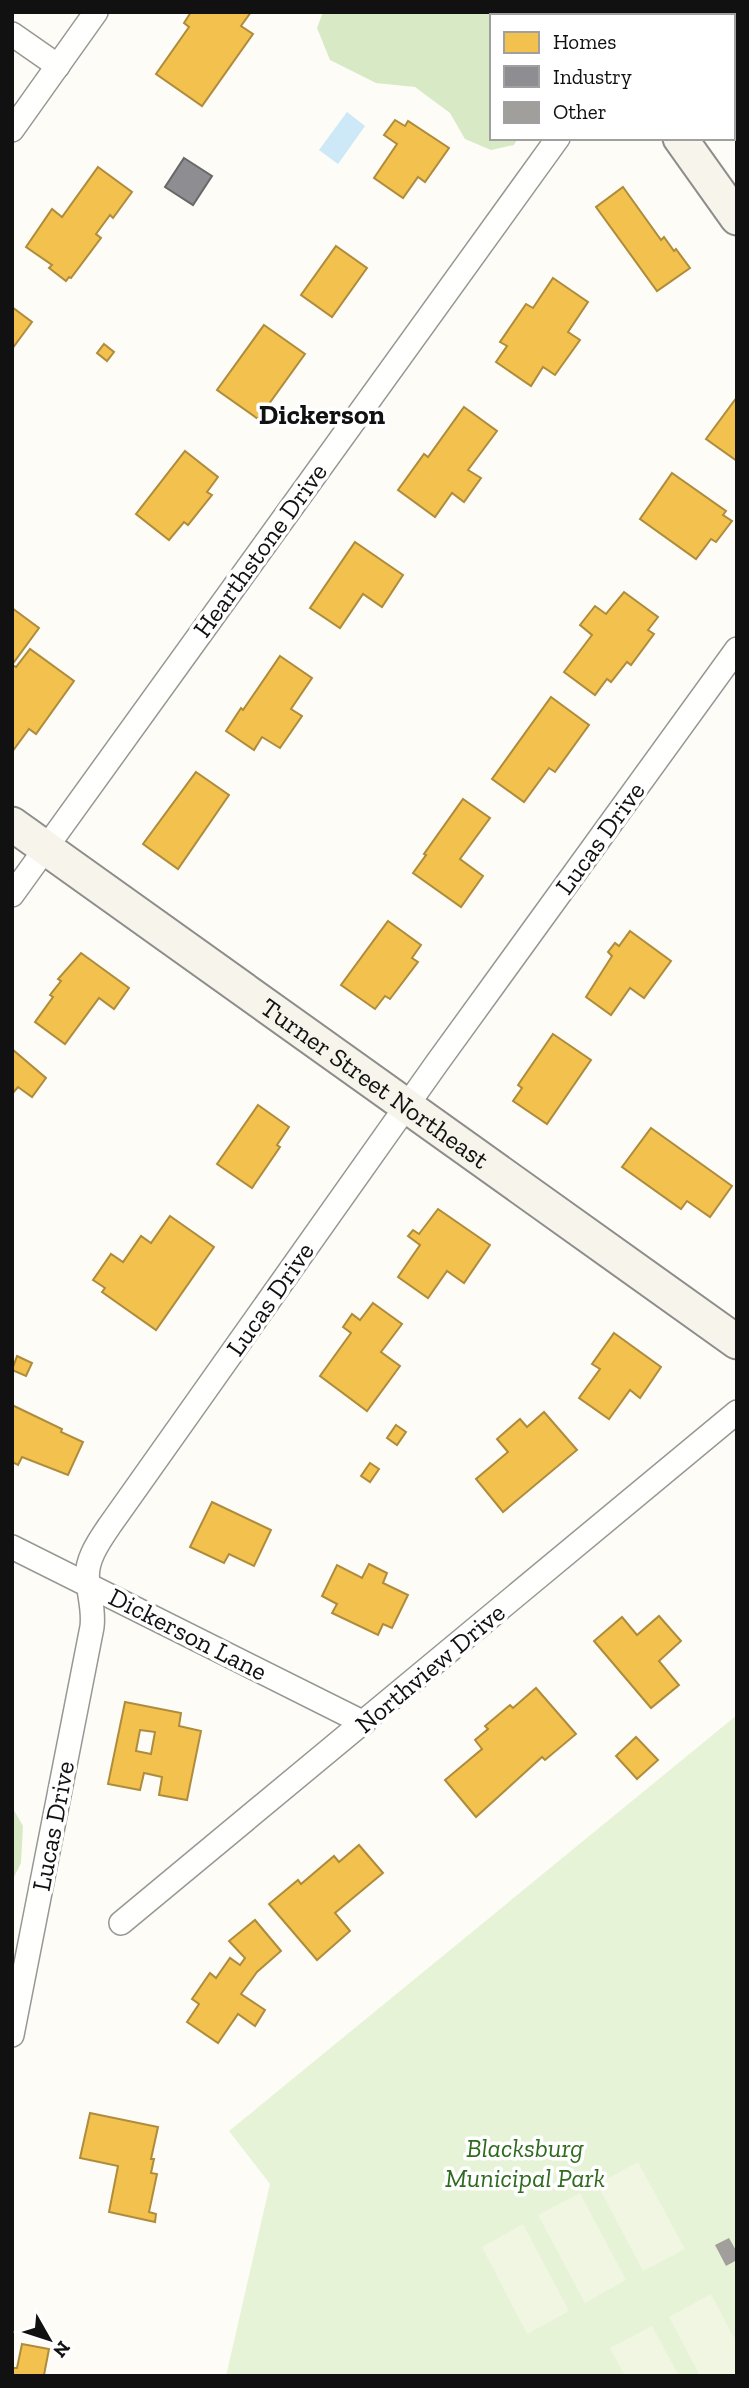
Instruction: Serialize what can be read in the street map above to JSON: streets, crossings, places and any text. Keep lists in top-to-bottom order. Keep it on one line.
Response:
{"streets":{"street":["Hearthstone Drive","Lucas Drive","Turner Street Northeast","Dickerson Lane","Northview Drive"]},"crossings":[["Hearthstone Drive","Turner Street Northeast"],["Lucas Drive","Turner Street Northeast"],["Lucas Drive","Dickerson Lane"],["Dickerson Lane","Northview Drive"]],"districts":["Dickerson"],"parks":["Blacksburg Municipal Park"],"legend":["Homes","Industry","Other"],"north":"bottom right"}
